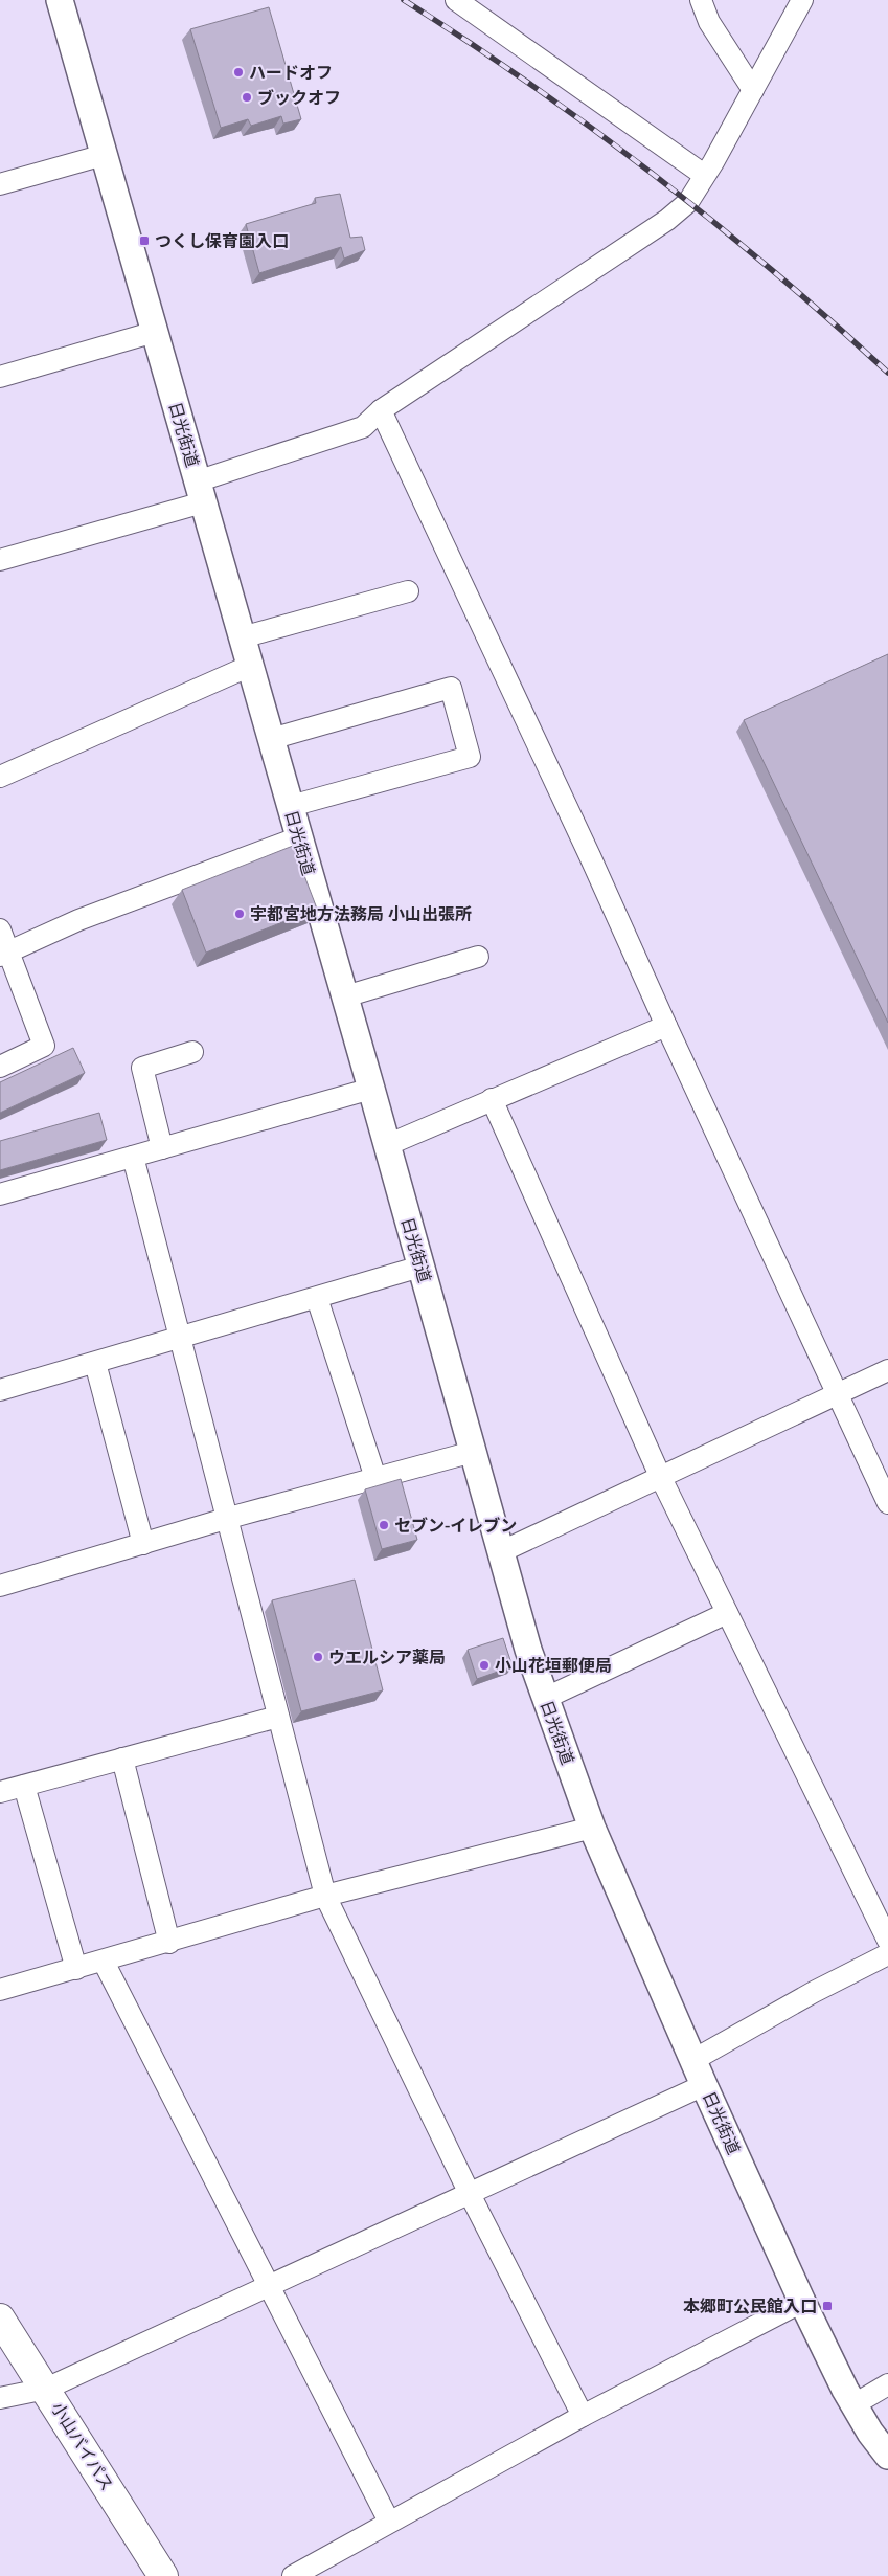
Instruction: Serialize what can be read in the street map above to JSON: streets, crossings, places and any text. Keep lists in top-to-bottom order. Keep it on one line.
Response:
{"streets":{"highway":["小山バイパス"],"main road":["日光街道"]},"places":{"other":["ハードオフ","ブックオフ","宇都宮地方法務局 小山出張所","セブン-イレブン","ウエルシア薬局","小山花垣郵便局"],"transit":["つくし保育園入口","本郷町公民館入口"]}}
